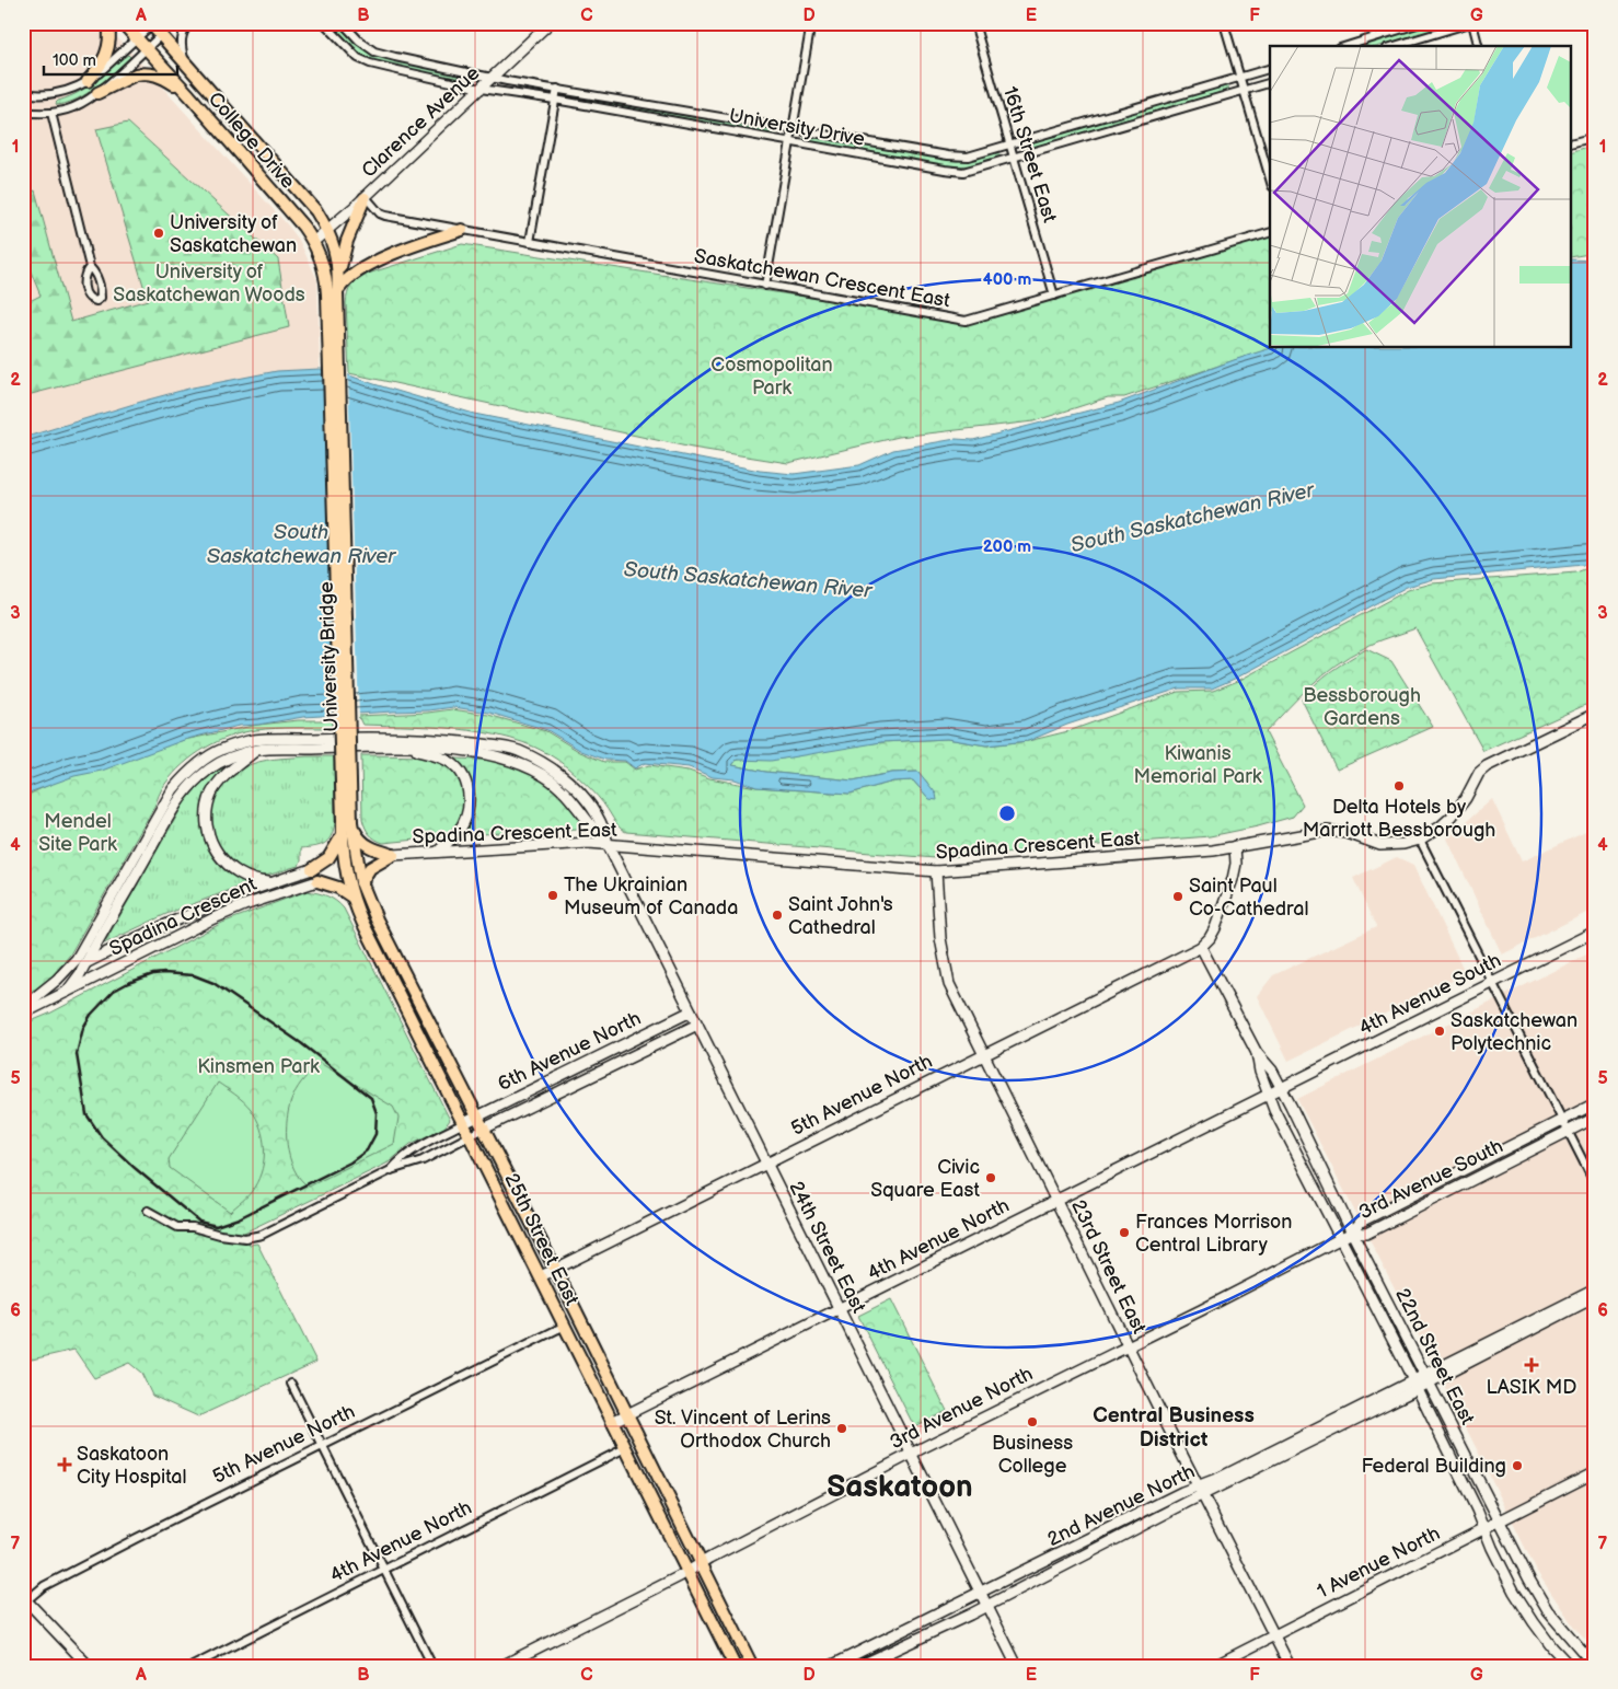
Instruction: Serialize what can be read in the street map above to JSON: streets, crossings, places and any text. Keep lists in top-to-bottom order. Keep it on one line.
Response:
{"streets":{"main road":["College Drive","University Bridge","25th Street East"],"street":["Clarence Avenue","University Drive","16th Street East","Saskatchewan Crescent East","Spadina Crescent East","Spadina Crescent","4th Avenue South","6th Avenue North","5th Avenue North","3rd Avenue South","4th Avenue North","24th Street East","23rd Street East","22nd Street East","3rd Avenue North","2nd Avenue North","1 Avenue North"]},"crossings":[["Clarence Avenue","University Drive"],["Clarence Avenue","College Drive"],["Clarence Avenue","Saskatchewan Crescent East"],["University Drive","16th Street East"],["College Drive","University Bridge"],["16th Street East","Saskatchewan Crescent East"],["University Bridge","25th Street East"],["Spadina Crescent East","Spadina Crescent"],["Spadina Crescent East","24th Street East"],["Spadina Crescent East","23rd Street East"],["Spadina Crescent","24th Street East"],["4th Avenue South","4th Avenue North"],["4th Avenue South","22nd Street East"],["6th Avenue North","25th Street East"],["6th Avenue North","24th Street East"],["5th Avenue North","25th Street East"],["5th Avenue North","24th Street East"],["5th Avenue North","23rd Street East"],["5th Avenue North","22nd Street East"],["3rd Avenue South","22nd Street East"],["3rd Avenue South","3rd Avenue North"],["25th Street East","4th Avenue North"],["25th Street East","3rd Avenue North"],["4th Avenue North","24th Street East"],["4th Avenue North","23rd Street East"],["4th Avenue North","22nd Street East"],["24th Street East","3rd Avenue North"],["24th Street East","2nd Avenue North"],["23rd Street East","3rd Avenue North"],["23rd Street East","2nd Avenue North"],["23rd Street East","1 Avenue North"],["22nd Street East","3rd Avenue North"],["22nd Street East","2nd Avenue North"],["22nd Street East","1 Avenue North"]],"districts":["Central Business District","Saskatoon"],"water":["South Saskatchewan River"],"parks":["University of Saskatchewan Woods","Cosmopolitan Park","Bessborough Gardens","Kiwanis Memorial Park","Mendel Site Park","Kinsmen Park"],"places":{"other":["University of Saskatchewan","Delta Hotels by Marriott Bessborough","The Ukrainian Museum of Canada","Saint Paul Co-Cathedral","Saint John's Cathedral","Saskatchewan Polytechnic","Civic Square East","Frances Morrison Central Library","Business College","St. Vincent of Lerins Orthodox Church","Federal Building"],"health":["LASIK MD","Saskatoon City Hospital"]},"scale_bar":"100 m","grid":{"columns":["A","B","C","D","E","F","G"],"rows":["1","2","3","4","5","6","7"]},"rings":["400 m","200 m"]}
